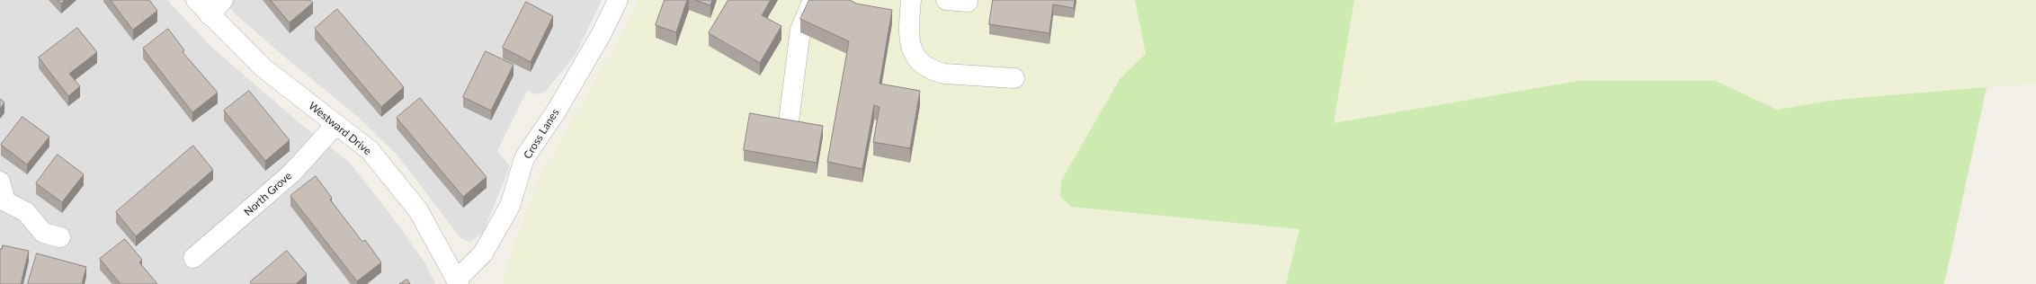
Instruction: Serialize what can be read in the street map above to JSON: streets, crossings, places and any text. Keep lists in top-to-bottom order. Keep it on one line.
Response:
{"streets":{"street":["Westward Drive","Cross Lanes","North Grove"]},"crossings":[["Westward Drive","Cross Lanes"],["Westward Drive","North Grove"]]}
